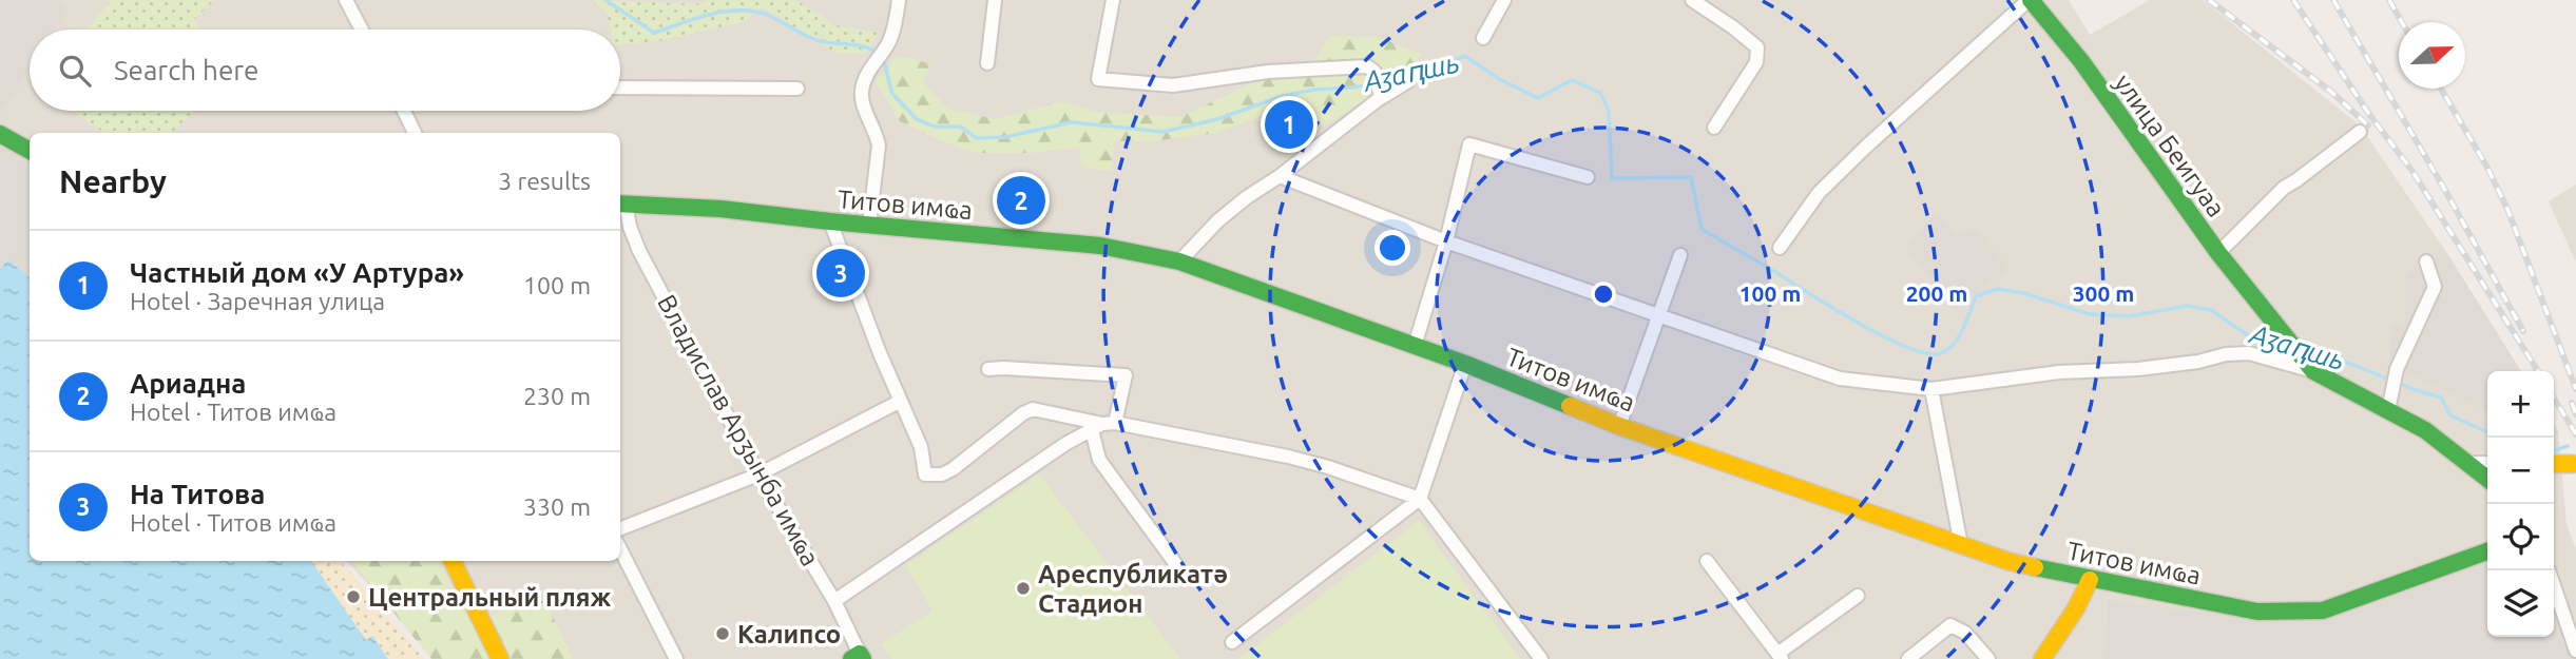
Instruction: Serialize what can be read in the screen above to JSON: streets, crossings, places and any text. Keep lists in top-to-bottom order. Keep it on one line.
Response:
{"streets":{"street":["улица Беигуаа","Титов имҩа","Владислав Арӡынба имҩа"]},"crossings":[["Титов имҩа","Владислав Арӡынба имҩа"]],"water":["Аӡаԥшь"],"places":["Ареспубликатә Стадион","Центральный пляж","Калипсо"],"north":"right","page":{"search":"Search here","pins":["1","2","3"],"heading":["Nearby","3 results"],"list":[{"mark":"1","name":"Частный дом «У Артура»","note":"Hotel · Заречная улица","value":"100 m"},{"mark":"2","name":"Ариадна","note":"Hotel · Титов имҩа","value":"230 m"},{"mark":"3","name":"На Титова","note":"Hotel · Титов имҩа","value":"330 m"}],"map_buttons":["+","−"]},"rings":["100 m","200 m","300 m"]}
